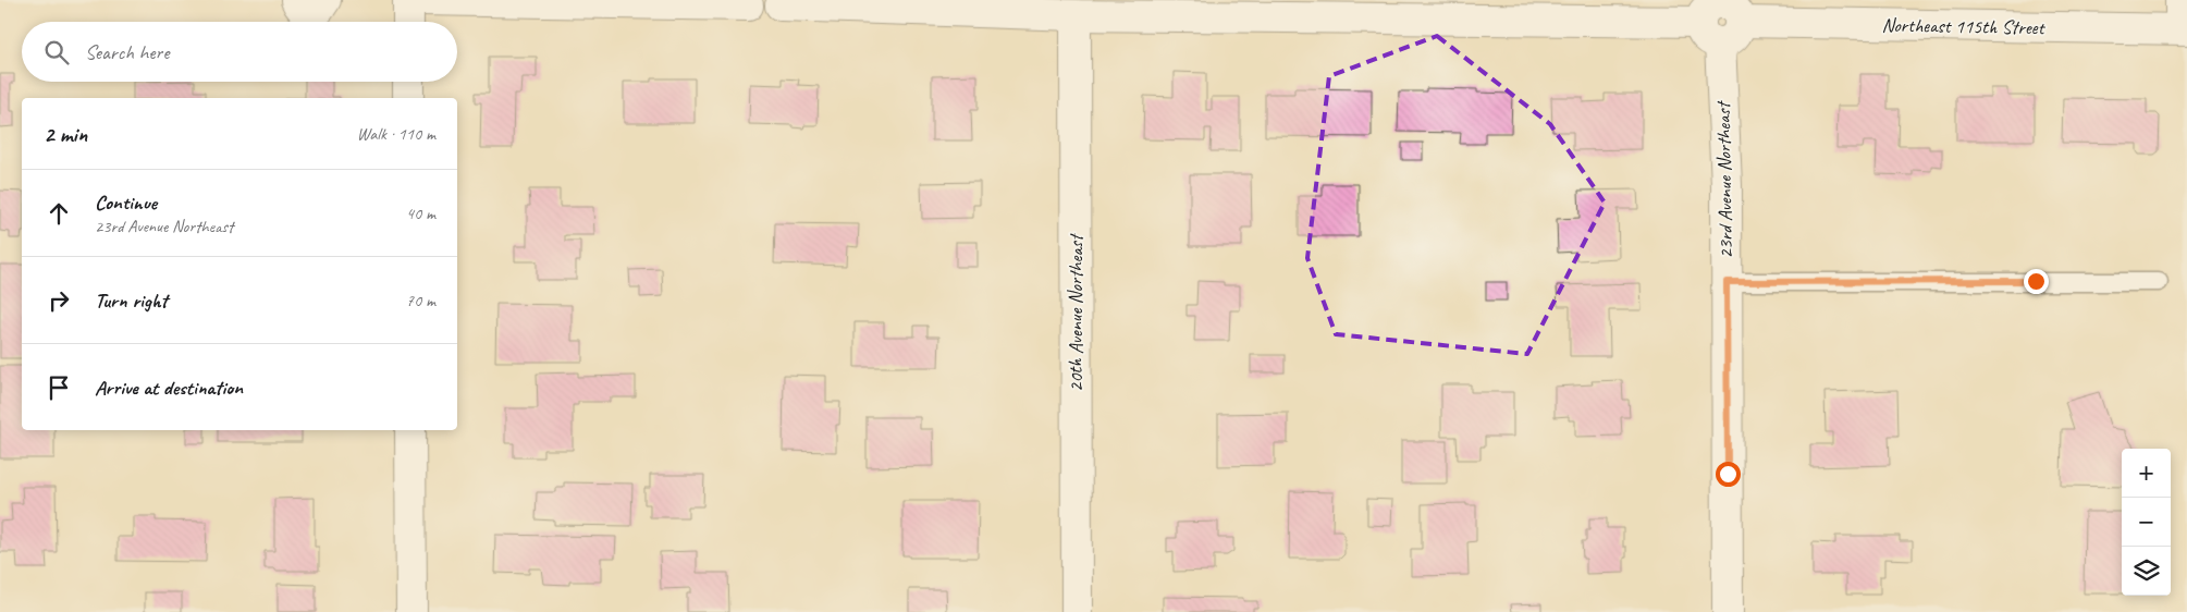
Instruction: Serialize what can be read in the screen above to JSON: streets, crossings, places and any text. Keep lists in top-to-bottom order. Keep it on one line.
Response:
{"streets":{"street":["Northeast 115th Street","23rd Avenue Northeast","20th Avenue Northeast"]},"crossings":[["Northeast 115th Street","23rd Avenue Northeast"],["Northeast 115th Street","20th Avenue Northeast"]],"page":{"search":"Search here","heading":["2 min","Walk · 110 m"],"list":[["Continue","23rd Avenue Northeast","40 m"],["Turn right","70 m"],"Arrive at destination"],"map_buttons":["+","−"]}}
